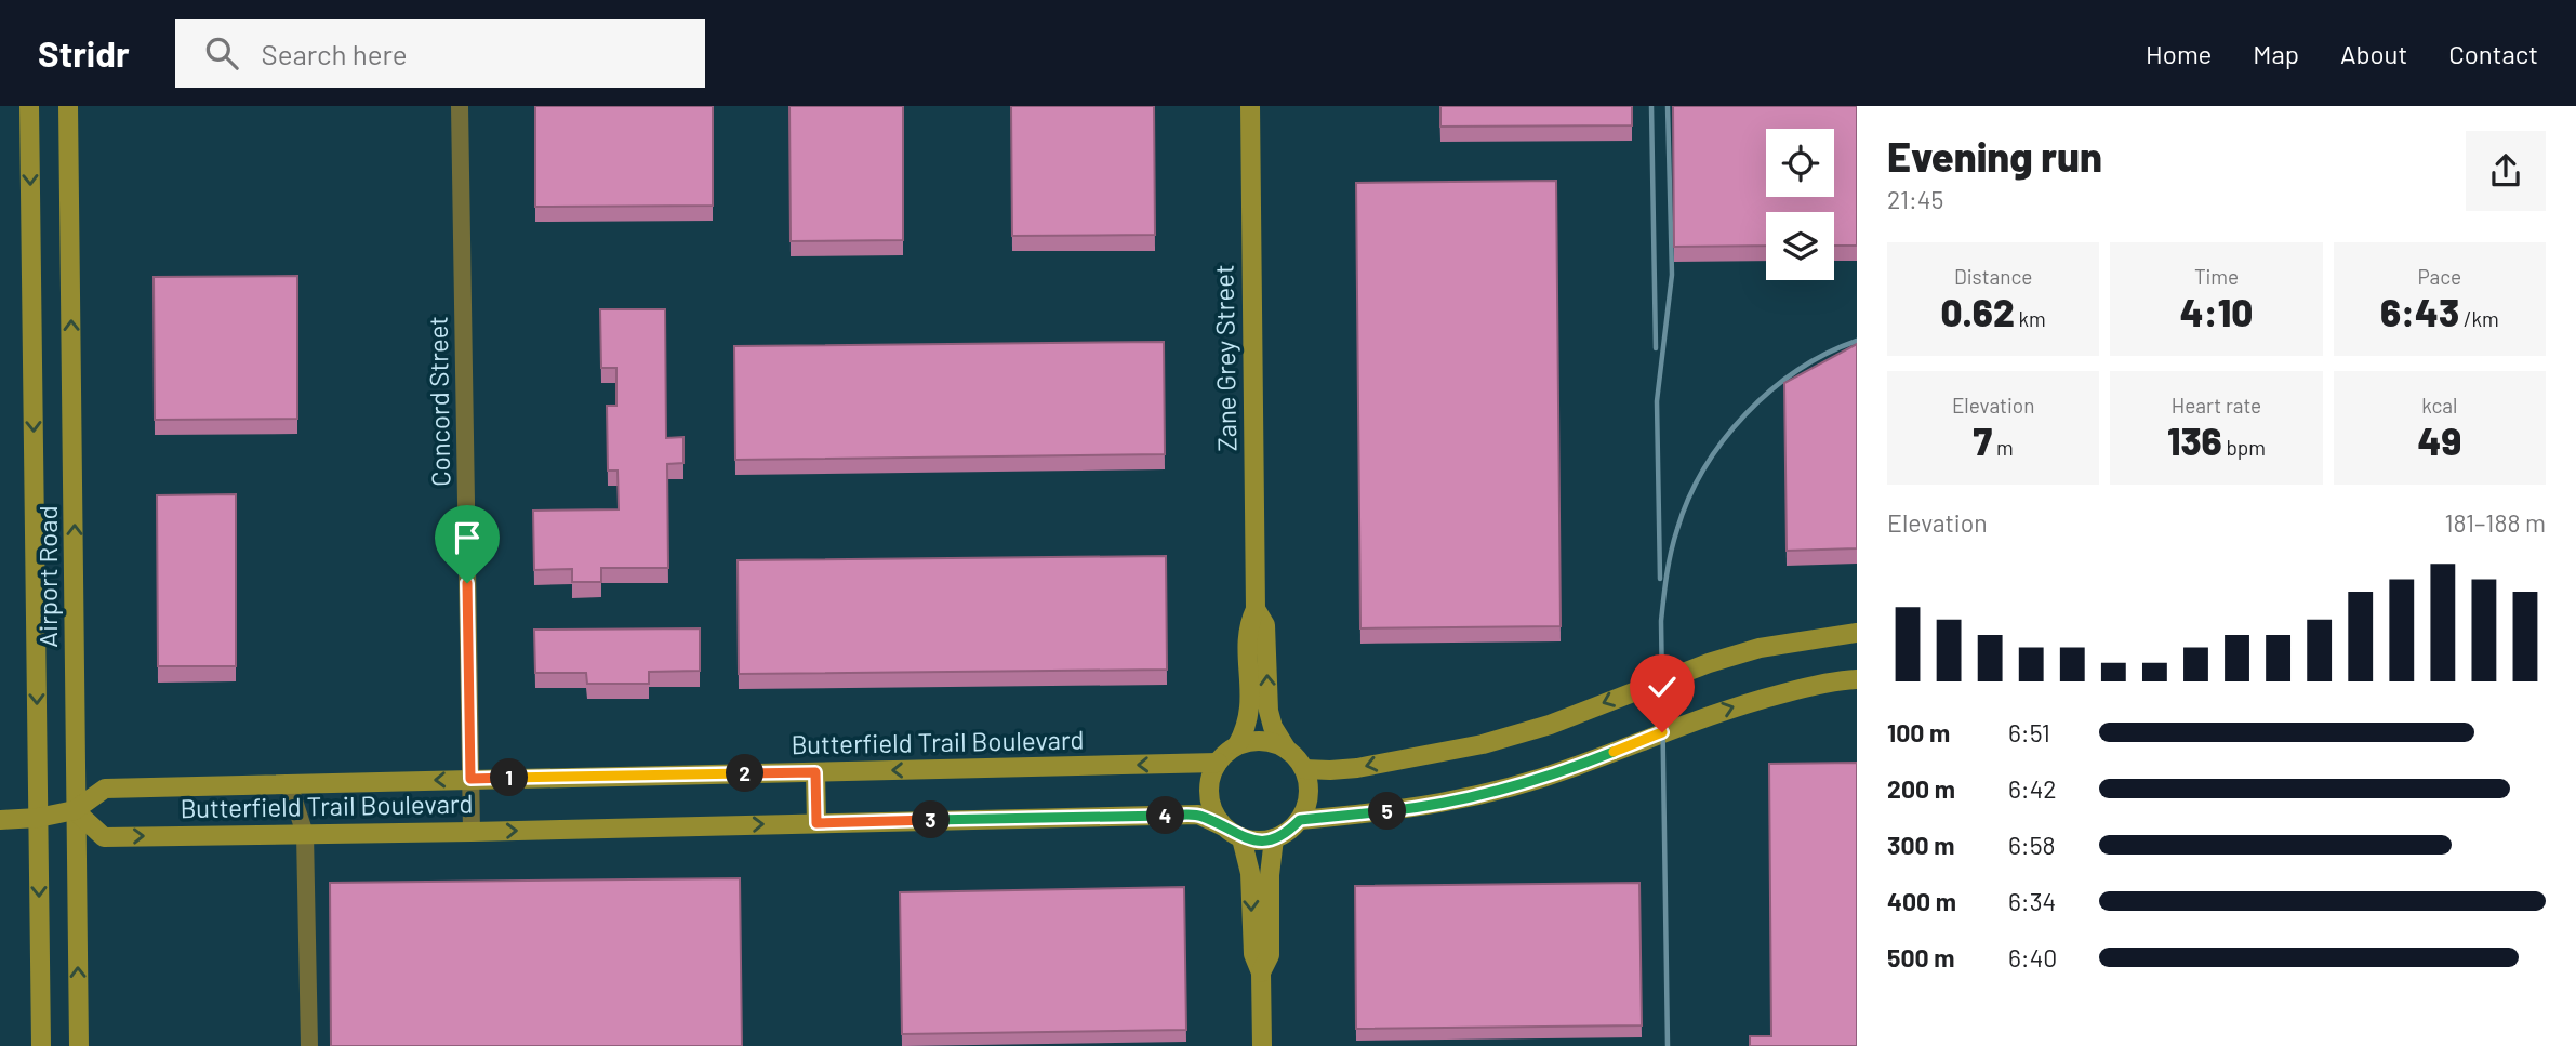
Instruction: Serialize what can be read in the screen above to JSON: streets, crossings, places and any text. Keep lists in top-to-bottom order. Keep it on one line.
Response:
{"streets":{"street":["Zane Grey Street","Concord Street","Airport Road","Butterfield Trail Boulevard"]},"crossings":[["Zane Grey Street","Butterfield Trail Boulevard"],["Concord Street","Butterfield Trail Boulevard"],["Airport Road","Butterfield Trail Boulevard"]],"page":{"header":"Stridr","search":"Search here","nav":["Home","Map","About","Contact"],"heading":["Evening run","21:45"],"stats":[["Distance","0.62 km"],["Time","4:10"],["Pace","6:43 /km"],["Elevation","7 m"],["Heart rate","136 bpm"],["kcal","49"]],"chart":["Elevation","181–188 m"],"list":[{"name":"100 m","note":"6:51"},{"name":"200 m","note":"6:42"},{"name":"300 m","note":"6:58"},{"name":"400 m","note":"6:34"},{"name":"500 m","note":"6:40"}],"pins":["2","1","5","4","3"]}}
